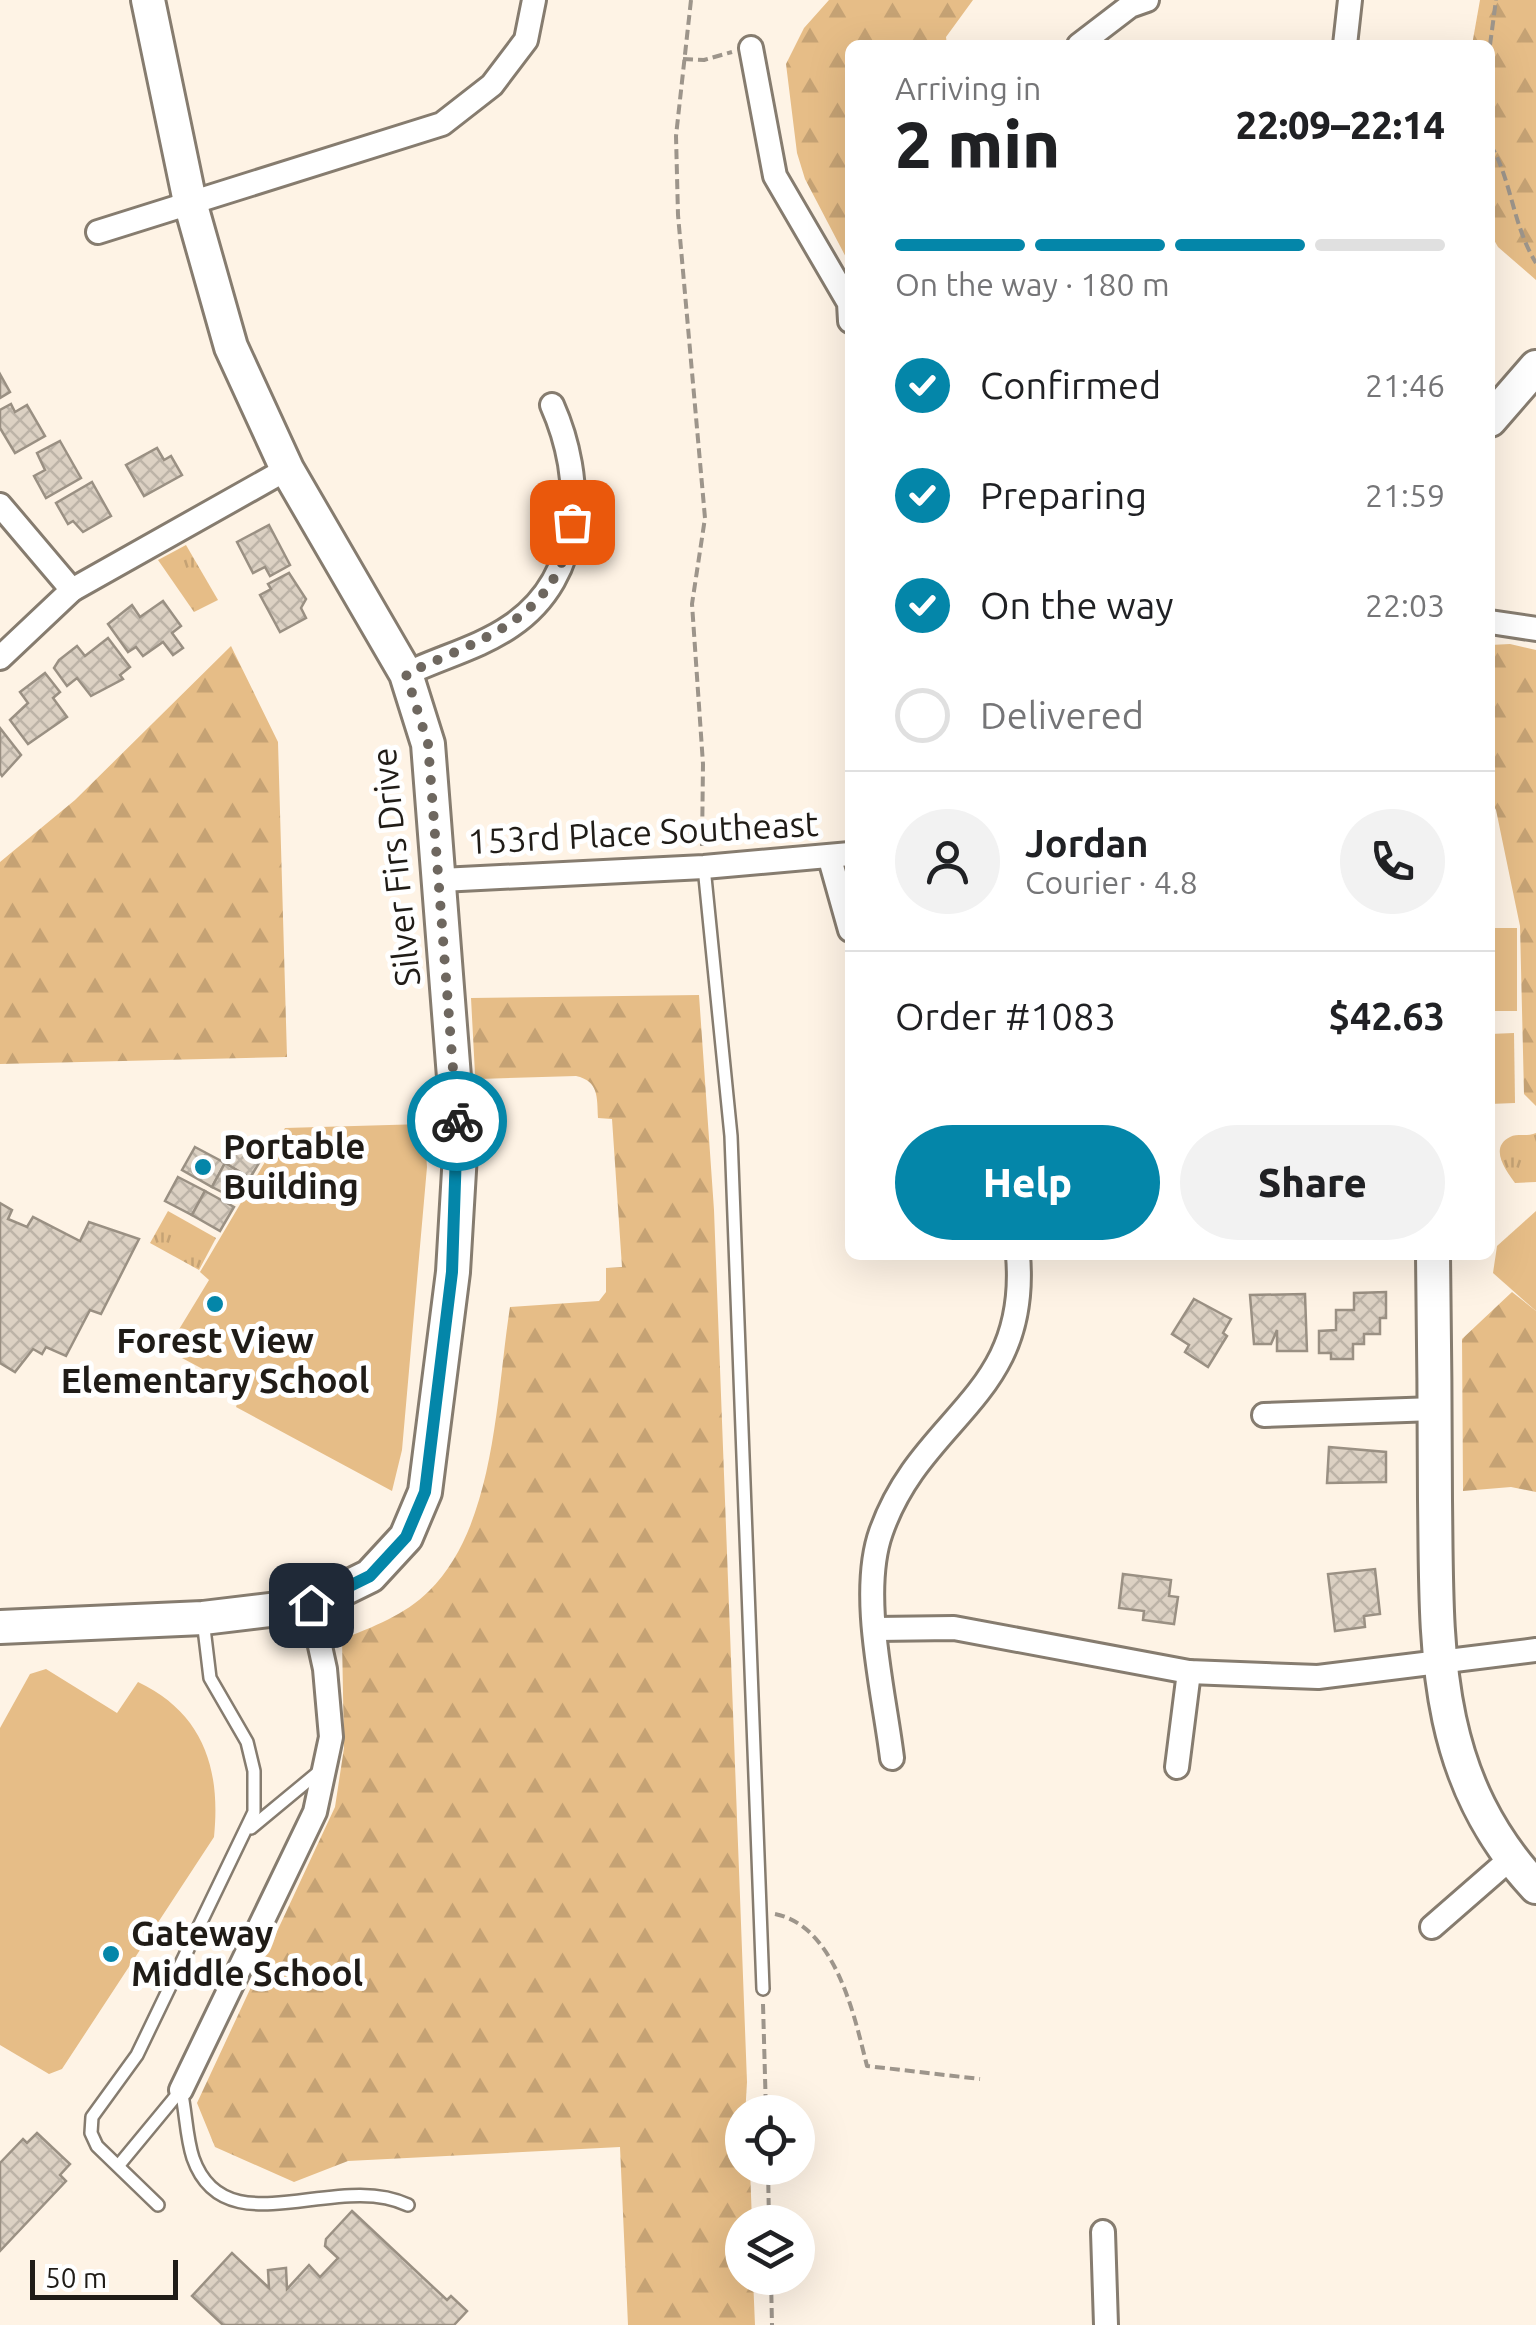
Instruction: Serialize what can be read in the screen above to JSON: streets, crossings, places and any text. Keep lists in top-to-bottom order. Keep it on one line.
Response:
{"streets":{"street":["153rd Place Southeast","Silver Firs Drive"]},"crossings":[["153rd Place Southeast","Silver Firs Drive"]],"places":["Portable Building","Forest View Elementary School","Gateway Middle School"],"scale_bar":"50 m","page":{"heading":["2 min","Arriving in","22:09–22:14"],"panel":["Jordan","Courier · 4.8","Order #1083","$42.63"],"bar":"On the way · 180 m","list":[["Confirmed","21:46"],["Preparing","21:59"],["On the way","22:03"],"Delivered"],"buttons":["Help","Share"],"scale":"50 m"}}
